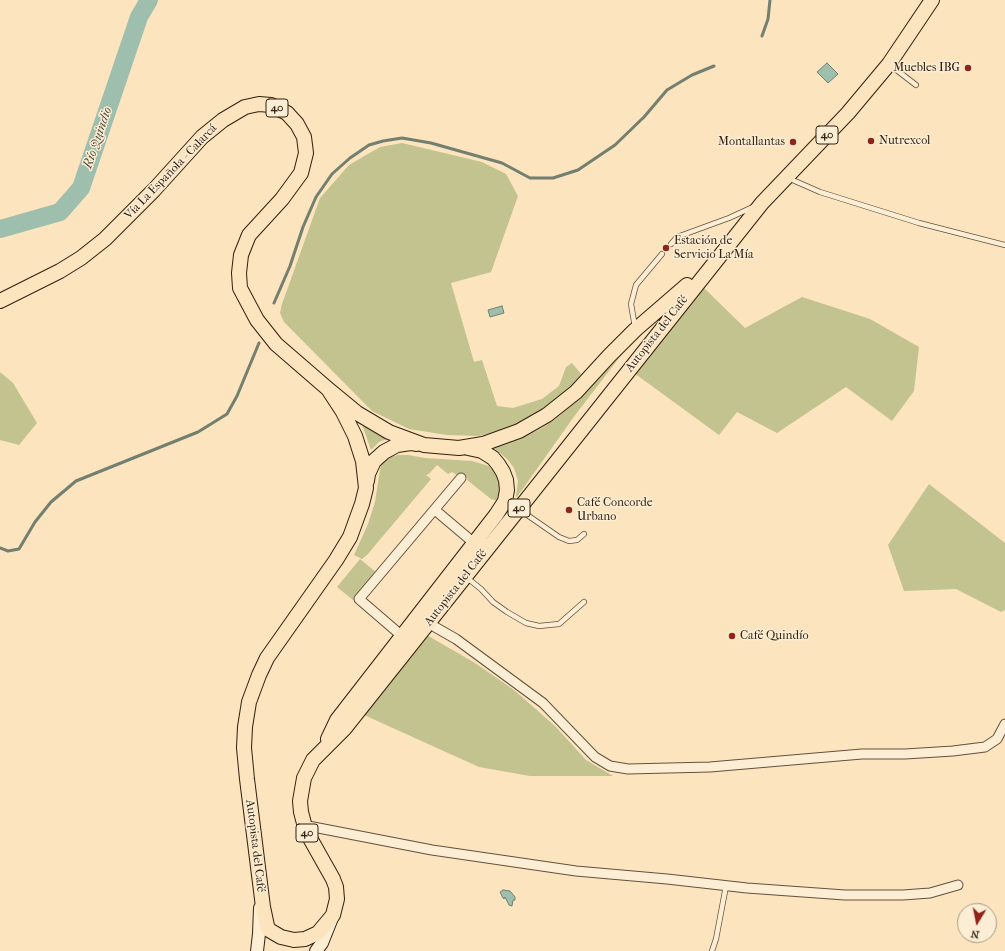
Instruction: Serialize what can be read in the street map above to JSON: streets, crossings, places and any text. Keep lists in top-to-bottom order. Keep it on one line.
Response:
{"streets":{"highway":["40","Vía La Española - Calarcá","Autopista del Café"]},"crossings":[["Vía La Española - Calarcá","Autopista del Café"]],"water":["Río Quindio"],"places":["Muebles IBG","Nutrexcol","Montallantas","Estación de Servicio La Mía","Café Concorde Urbano","Café Quindío"],"north":"bottom"}
